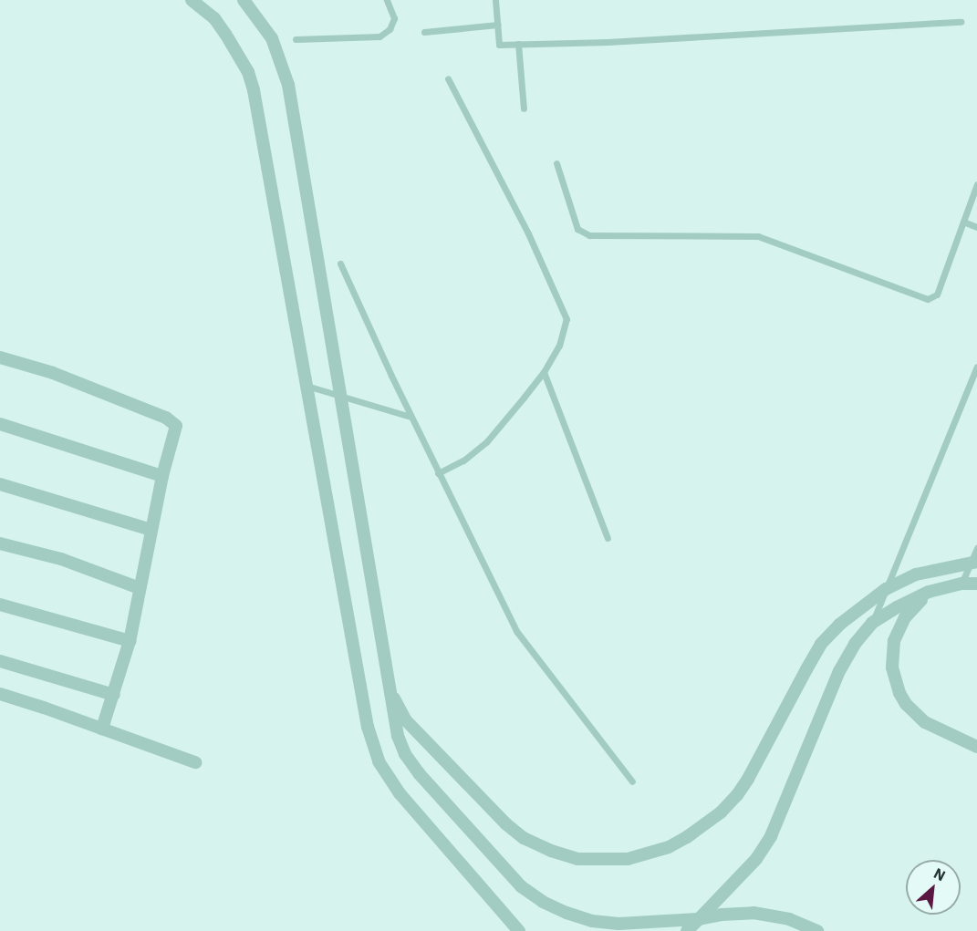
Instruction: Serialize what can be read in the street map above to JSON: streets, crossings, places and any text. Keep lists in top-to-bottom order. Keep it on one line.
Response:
{"north":"top right"}
